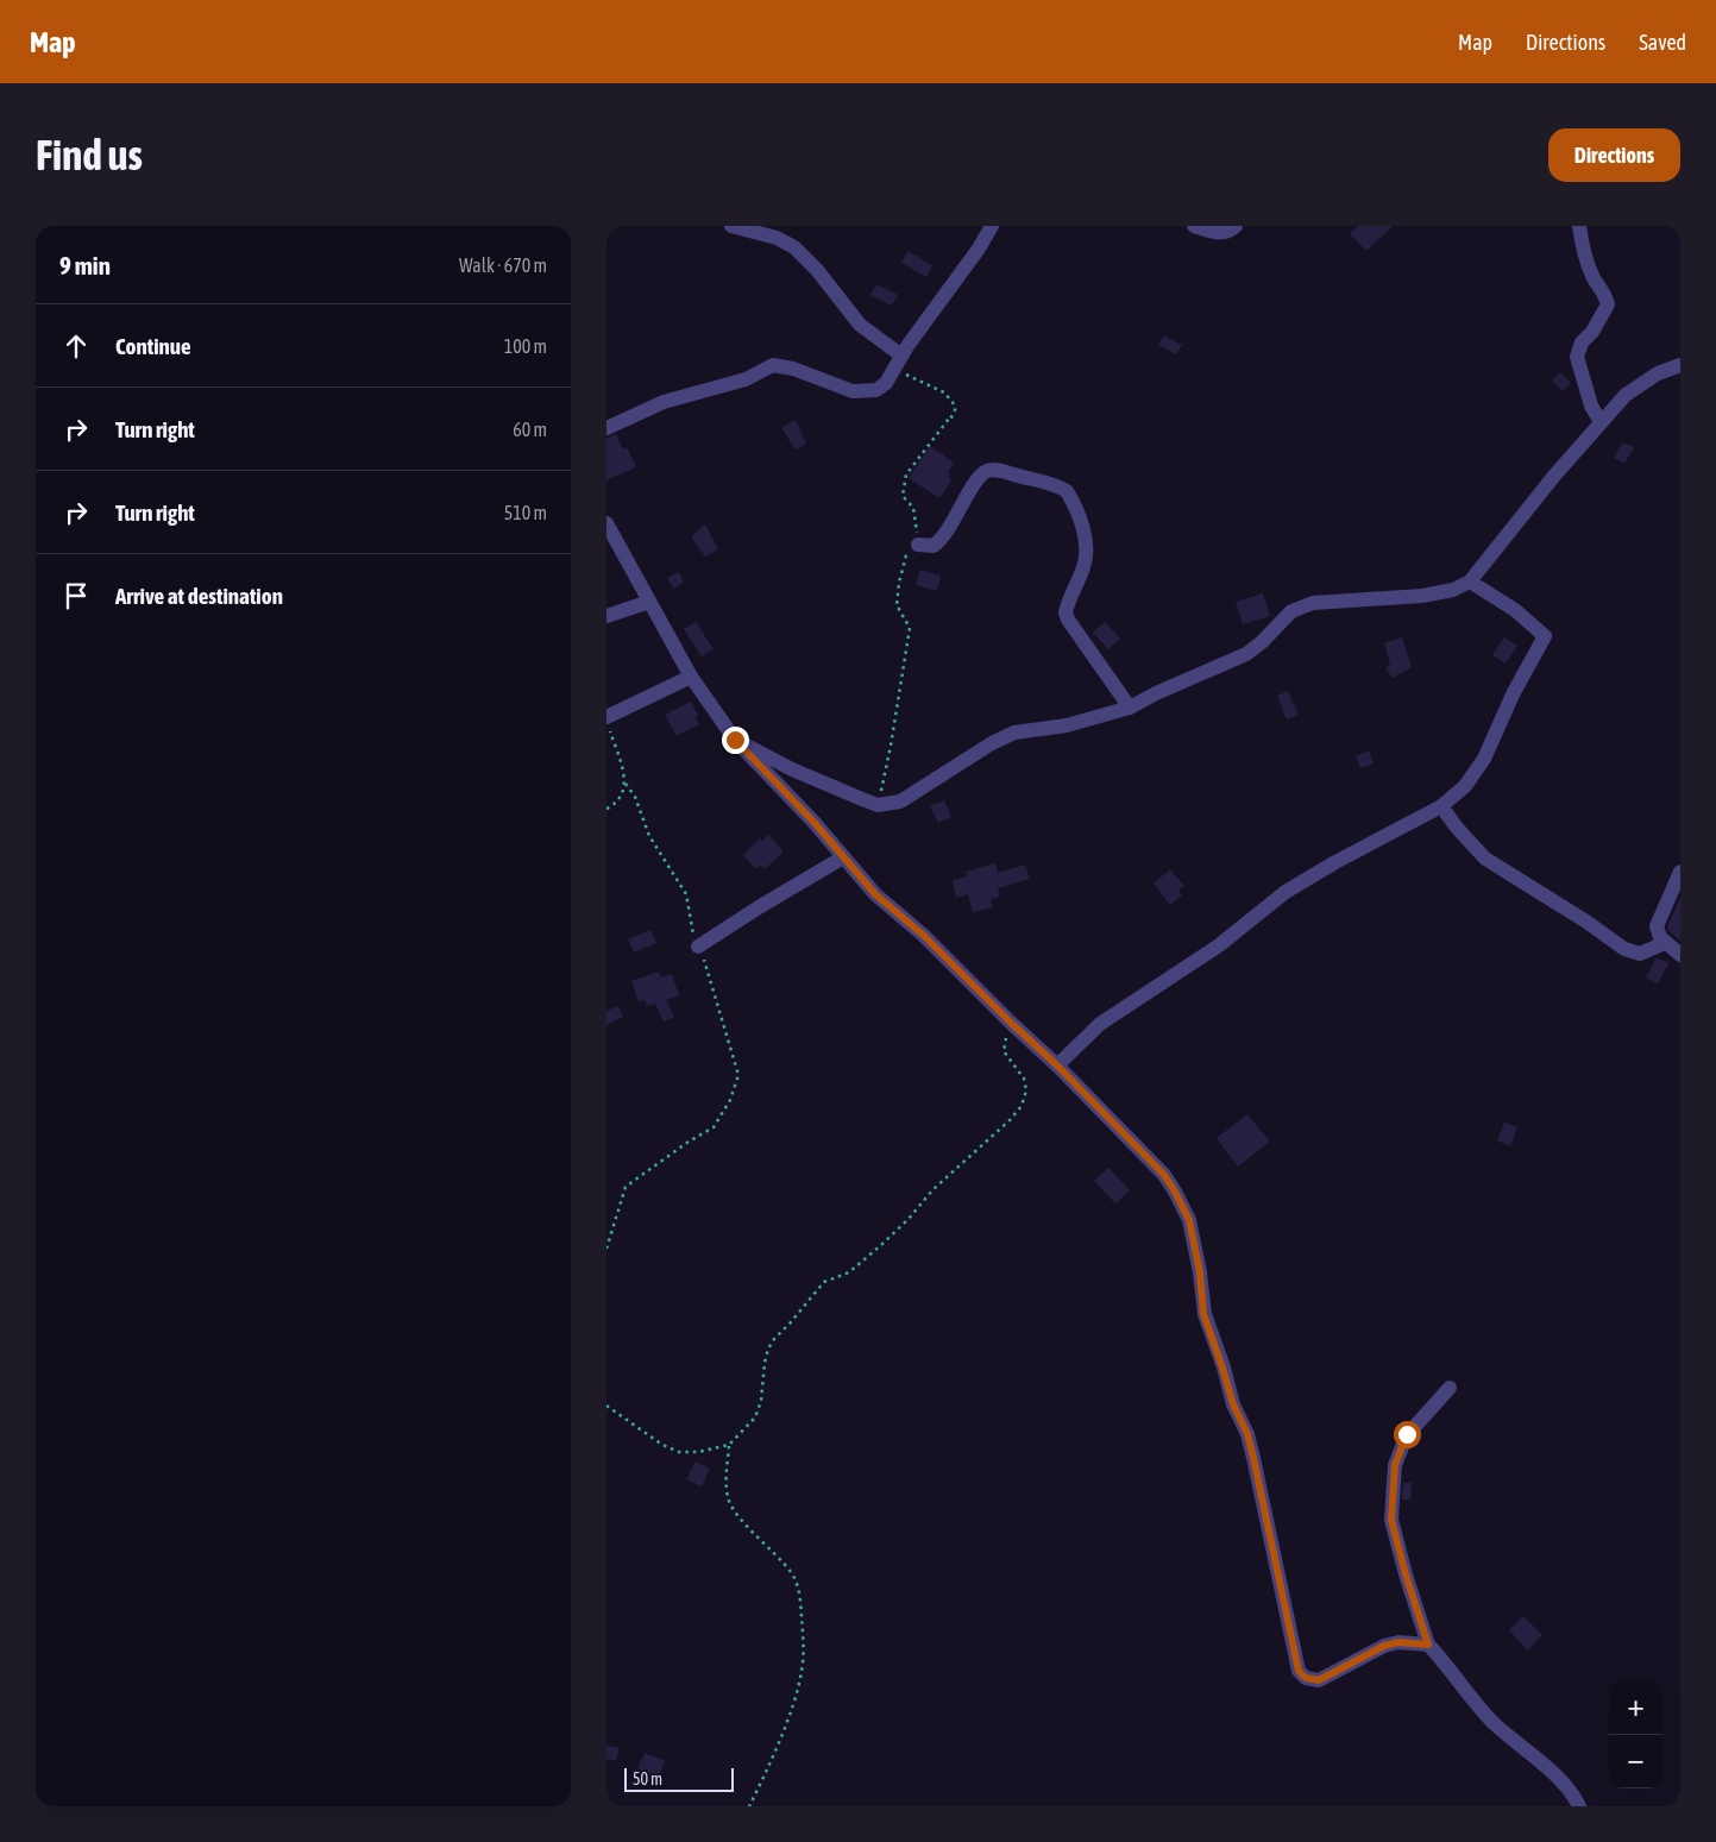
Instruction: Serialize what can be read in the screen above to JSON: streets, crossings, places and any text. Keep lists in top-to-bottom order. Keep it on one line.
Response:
{"scale_bar":"50 m","page":{"header":"Map","nav":["Map","Directions","Saved"],"buttons":"Directions","title":"Find us","heading":["9 min","Walk · 670 m"],"list":[["Continue","100 m"],["Turn right","60 m"],["Turn right","510 m"],"Arrive at destination"],"map_buttons":["+","−"],"scale":"50 m"}}
